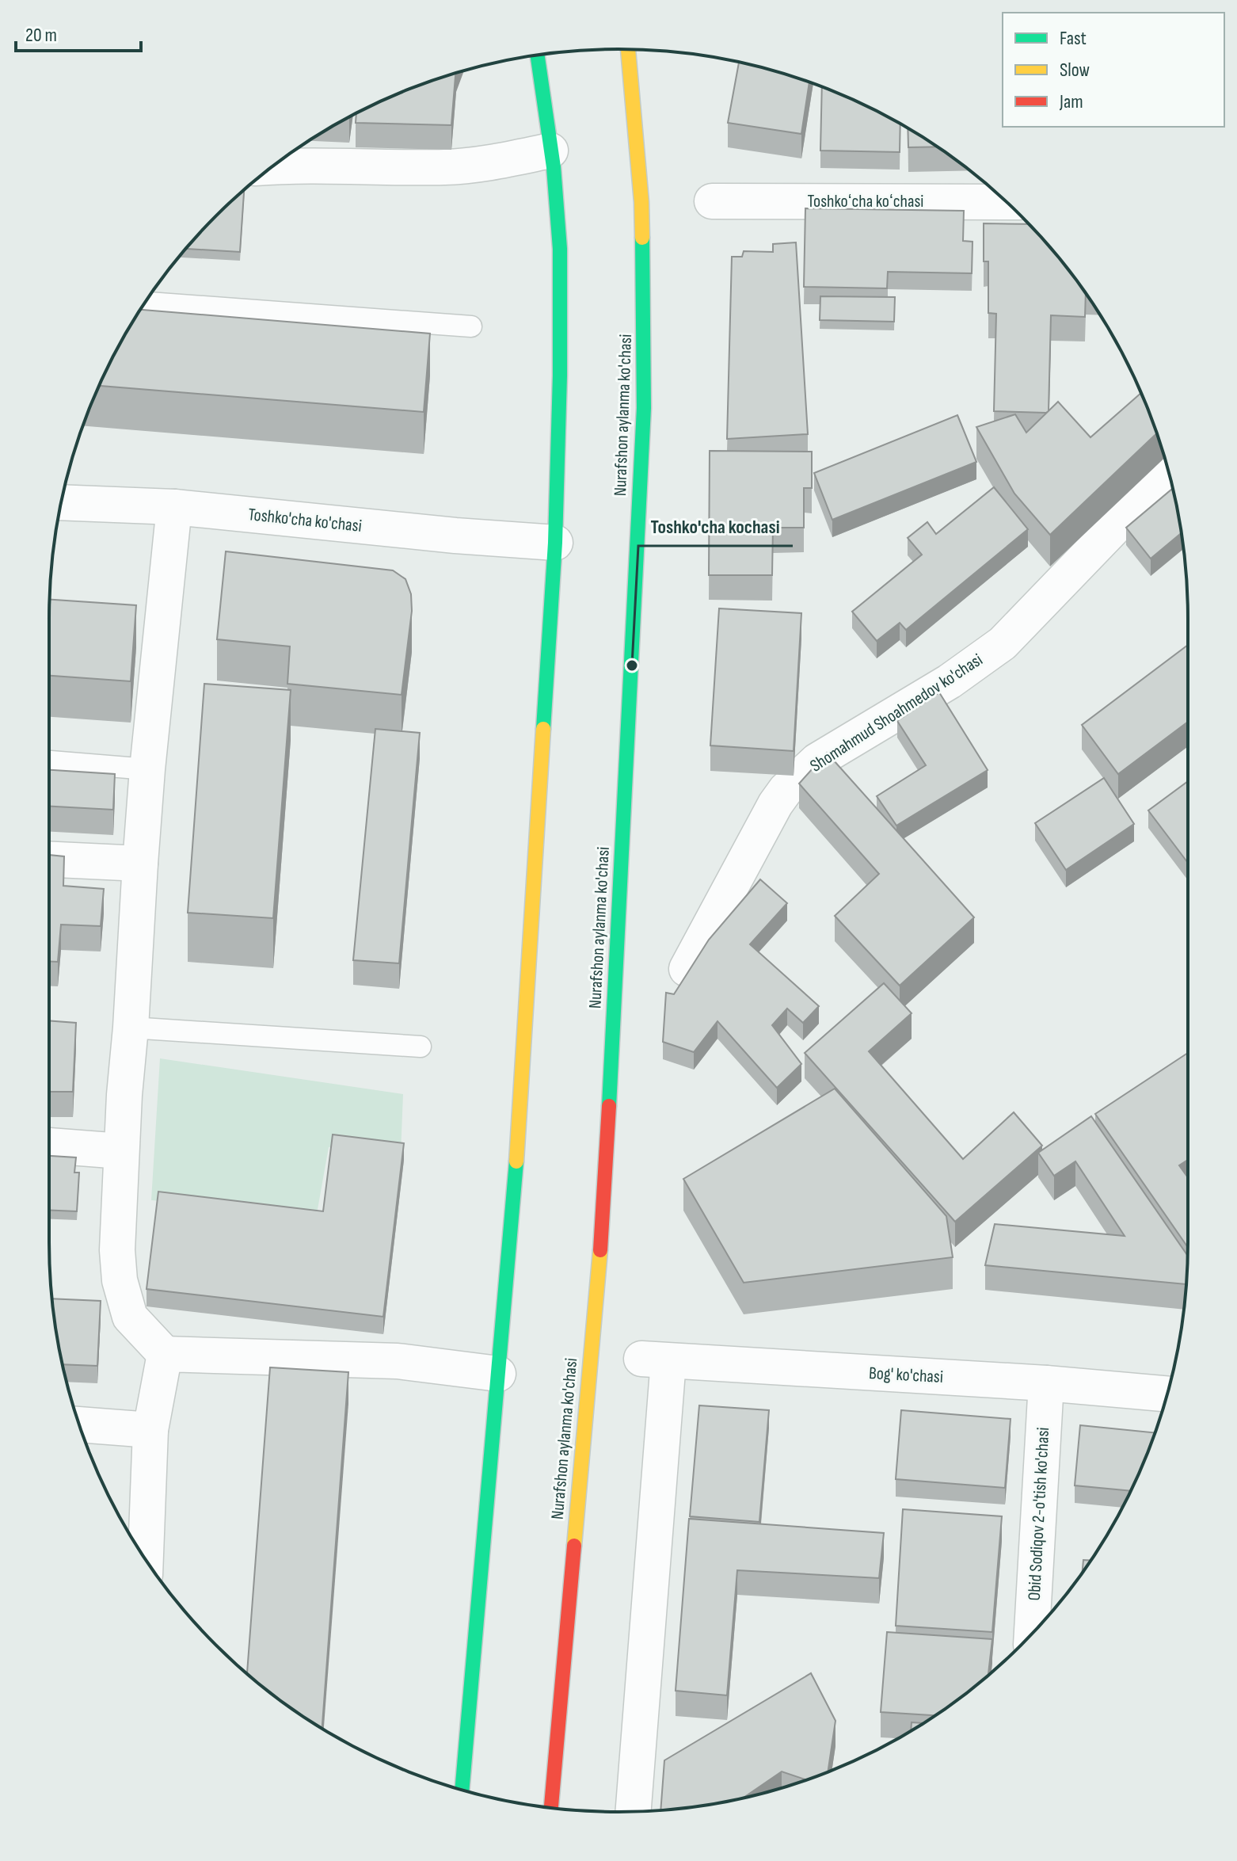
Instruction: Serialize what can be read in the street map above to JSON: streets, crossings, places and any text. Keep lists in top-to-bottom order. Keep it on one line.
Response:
{"streets":{"main road":["Nurafshon aylanma ko'chasi"],"street":["Toshkoʻcha koʻchasi","Toshko'cha ko'chasi","Shomahmud Shoahmedov ko'chasi","Bog' ko'chasi","Obid Sodiqov 2-o'tish ko'chasi"]},"crossings":[["Bog' ko'chasi","Obid Sodiqov 2-o'tish ko'chasi"]],"places":["Toshko'cha kochasi"],"legend":["Fast","Slow","Jam"],"scale_bar":"20 m"}
